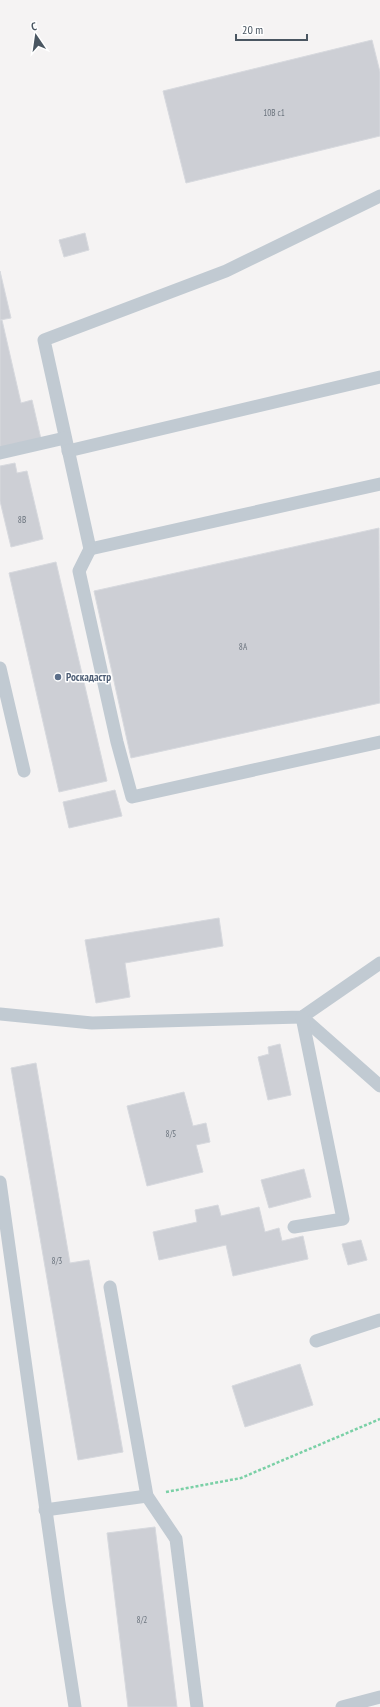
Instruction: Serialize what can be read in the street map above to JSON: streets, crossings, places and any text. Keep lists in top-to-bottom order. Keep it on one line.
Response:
{"places":["Роскадастр"],"house_numbers":["10В с1","8В","8А","8/5","8/3","8/2"],"scale_bar":"20 m","north":"top"}
